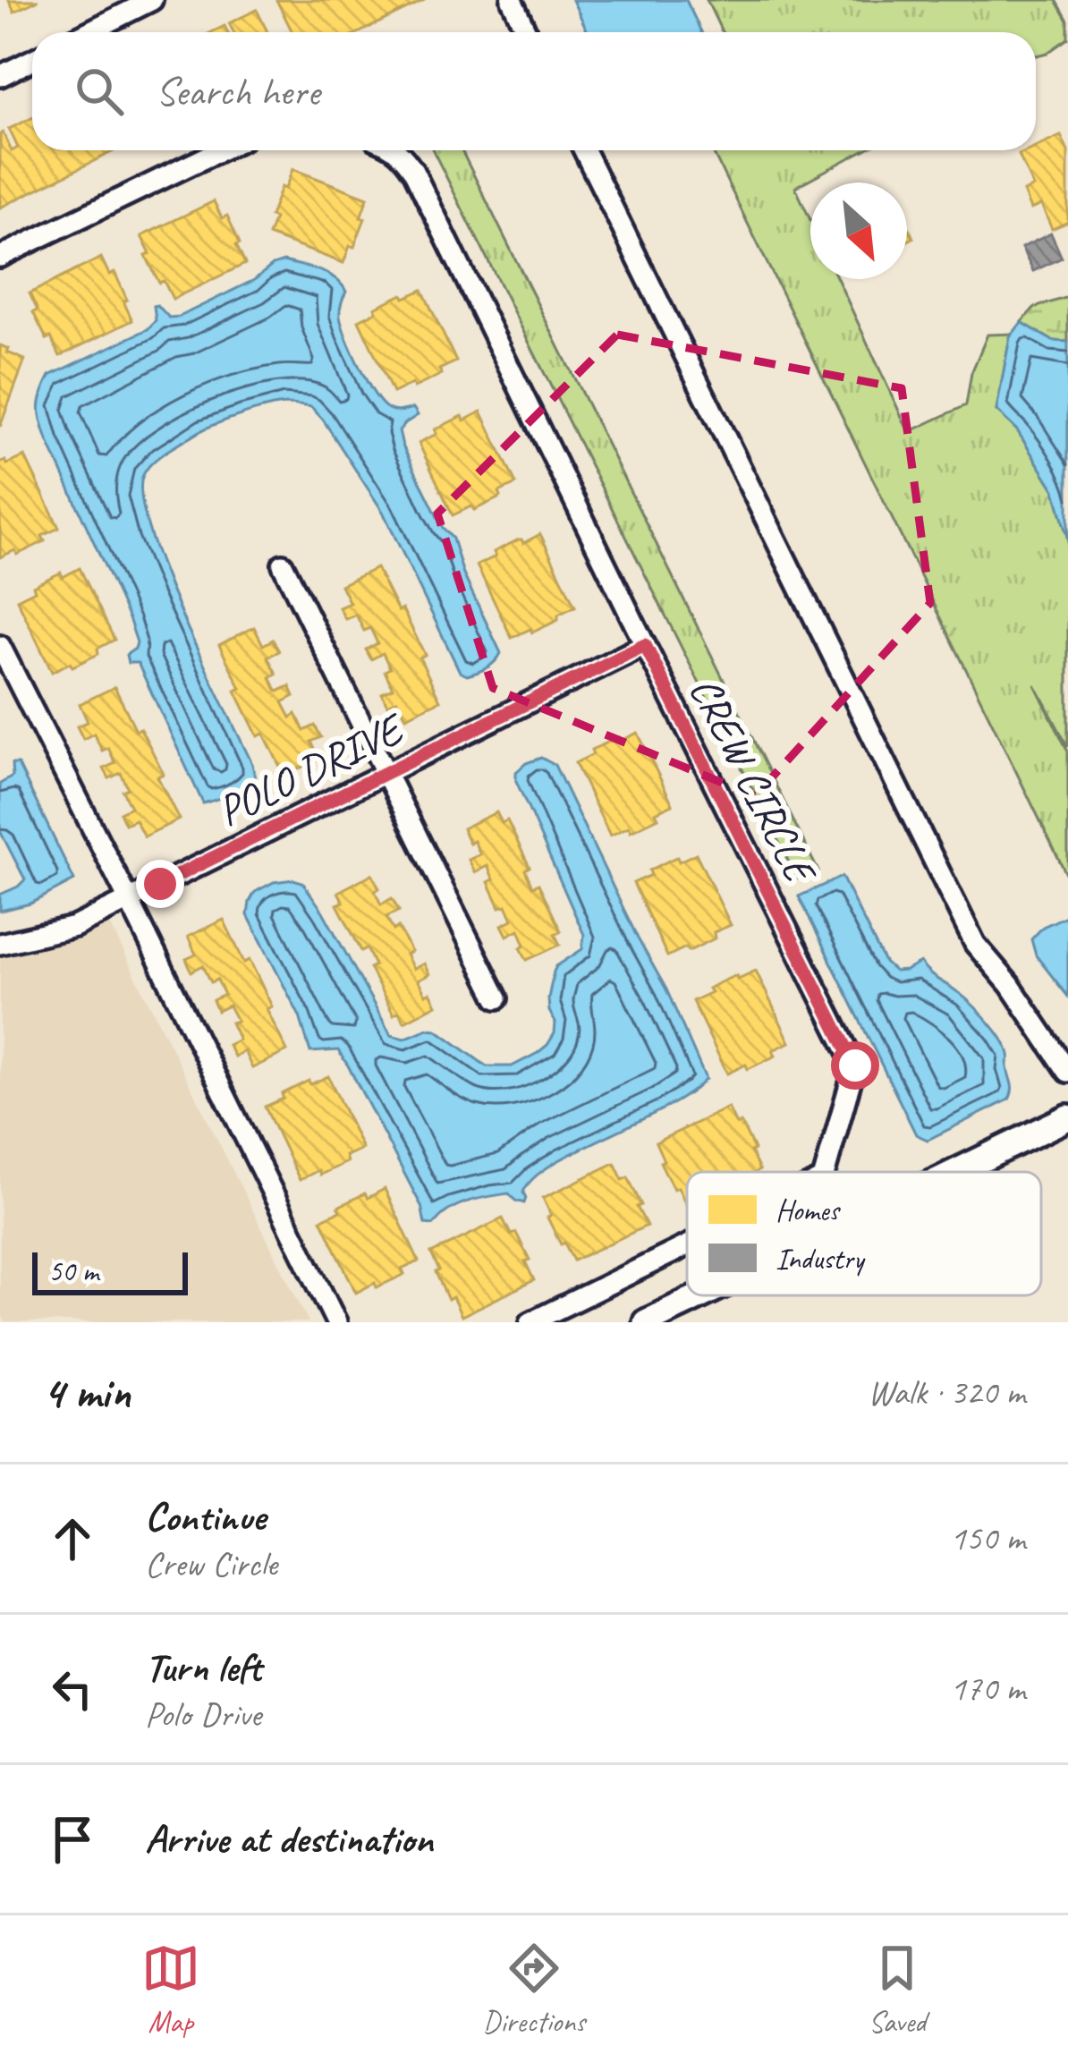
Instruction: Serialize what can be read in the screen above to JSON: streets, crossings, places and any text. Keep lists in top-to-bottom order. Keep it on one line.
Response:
{"streets":{"street":["POLO DRIVE","CREW CIRCLE"]},"crossings":[["POLO DRIVE","CREW CIRCLE"]],"legend":["Homes","Industry"],"scale_bar":"50 m","north":"bottom right","page":{"search":"Search here","scale":"50 m","heading":["4 min","Walk · 320 m"],"list":[["Continue","Crew Circle","150 m"],["Turn left","Polo Drive","170 m"],"Arrive at destination"],"nav":["Map","Directions","Saved"]}}
